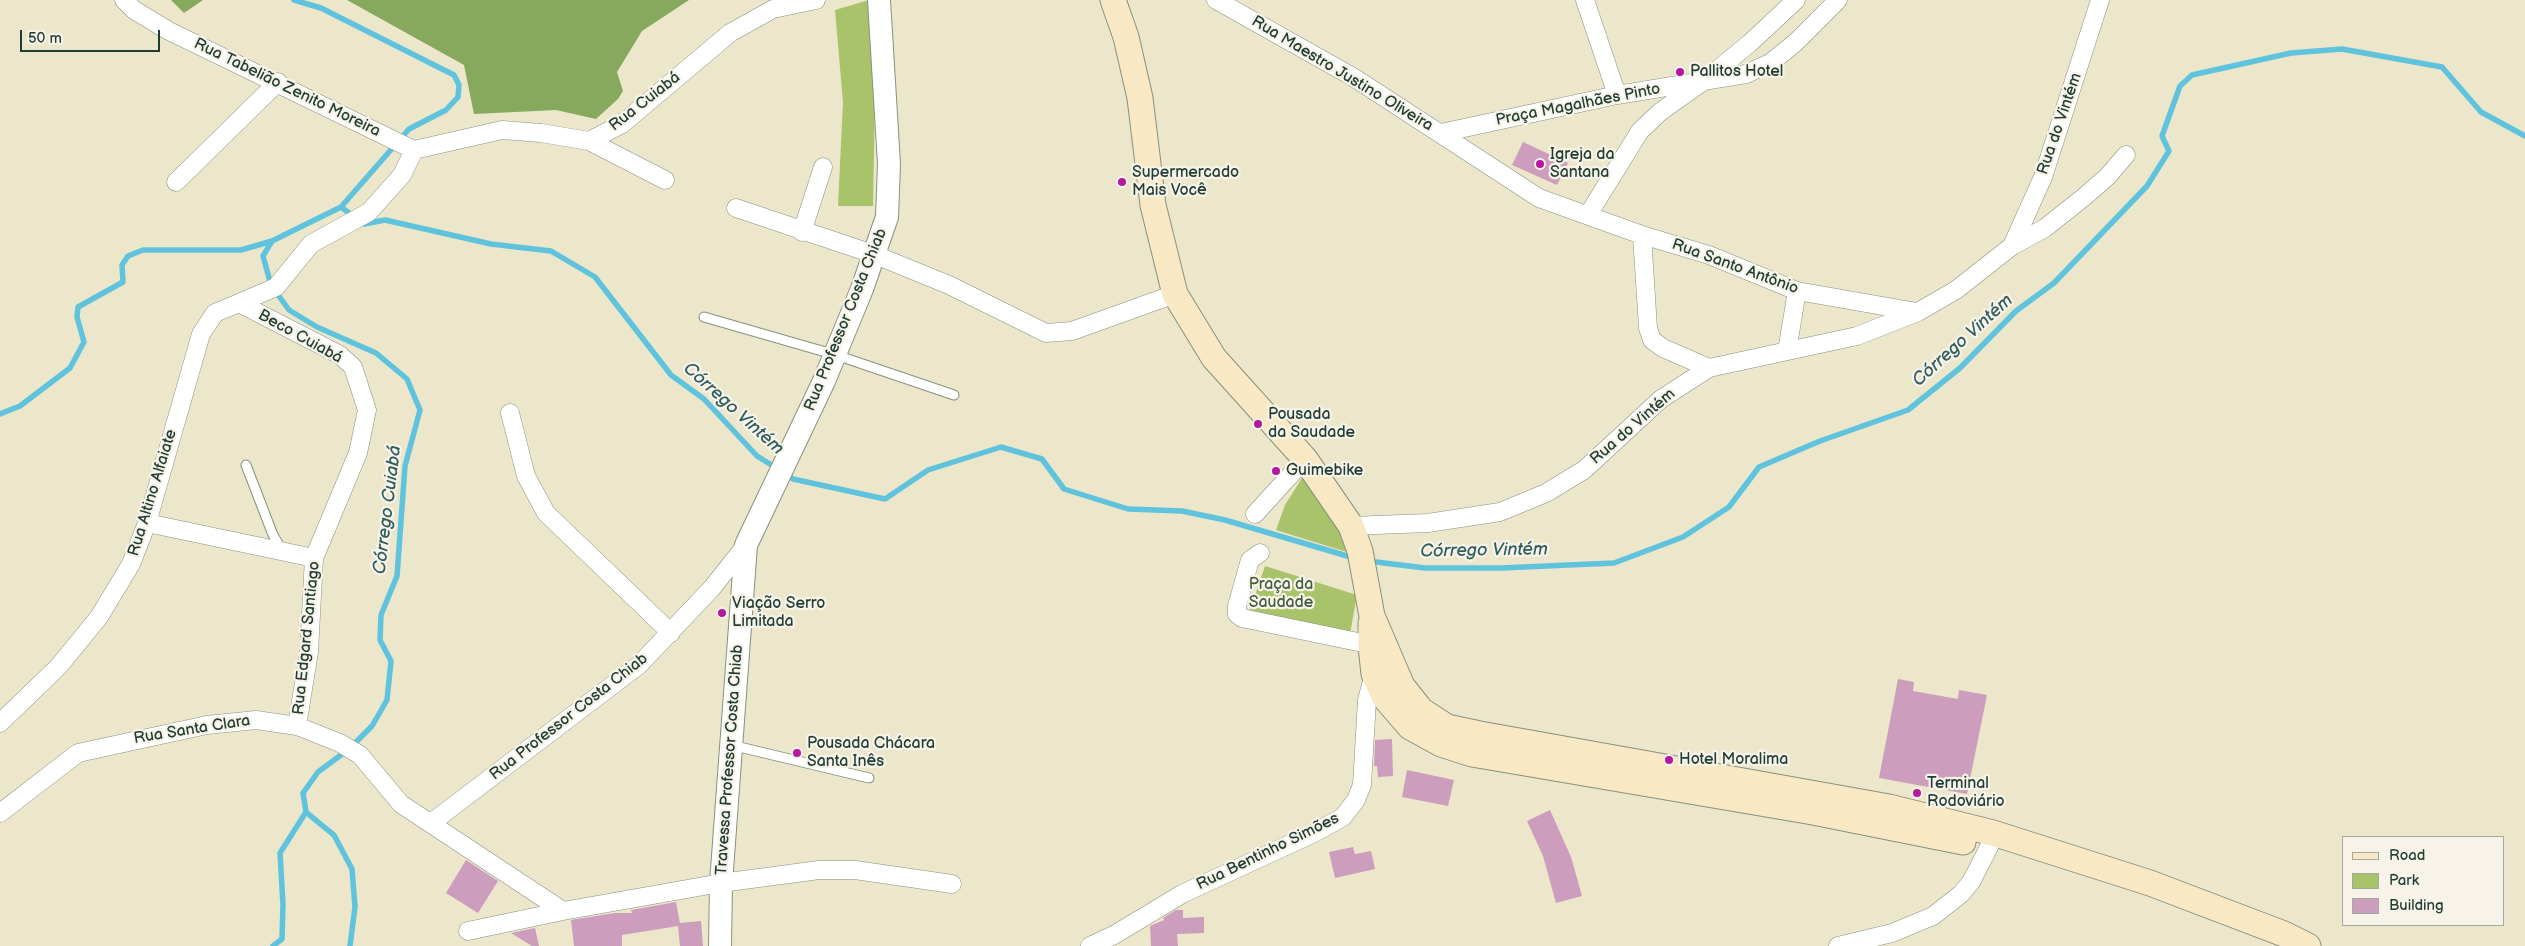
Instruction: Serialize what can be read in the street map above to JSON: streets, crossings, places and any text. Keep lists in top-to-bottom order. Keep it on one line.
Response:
{"streets":{"street":["Rua Maestro Justino Oliveira","Rua Tabelião Zenito Moreira","Rua Cuiabá","Praça Magalhães Pinto","Rua do Vintém","Rua Santo Antônio","Rua Professor Costa Chiab","Beco Cuiabá","Rua Altino Alfaiate","Rua Edgard Santiago","Rua Santa Clara","Travessa Professor Costa Chiab","Rua Bentinho Simões"]},"crossings":[["Rua Maestro Justino Oliveira","Praça Magalhães Pinto"],["Praça Magalhães Pinto","Rua Santo Antônio"],["Rua do Vintém","Rua Santo Antônio"],["Rua Professor Costa Chiab","Rua Santa Clara"],["Rua Professor Costa Chiab","Travessa Professor Costa Chiab"],["Beco Cuiabá","Rua Altino Alfaiate"],["Beco Cuiabá","Rua Edgard Santiago"],["Rua Edgard Santiago","Rua Santa Clara"]],"water":["Córrego Vintém","Córrego Cuiabá"],"parks":["Praça da Saudade"],"places":["Pallitos Hotel","Igreja da Santana","Supermercado Mais Você","Pousada da Saudade","Guimebike","Viação Serro Limitada","Pousada Chácara Santa Inês","Hotel Moralima","Terminal Rodoviário"],"legend":["Road","Park","Building"],"scale_bar":"50 m"}
